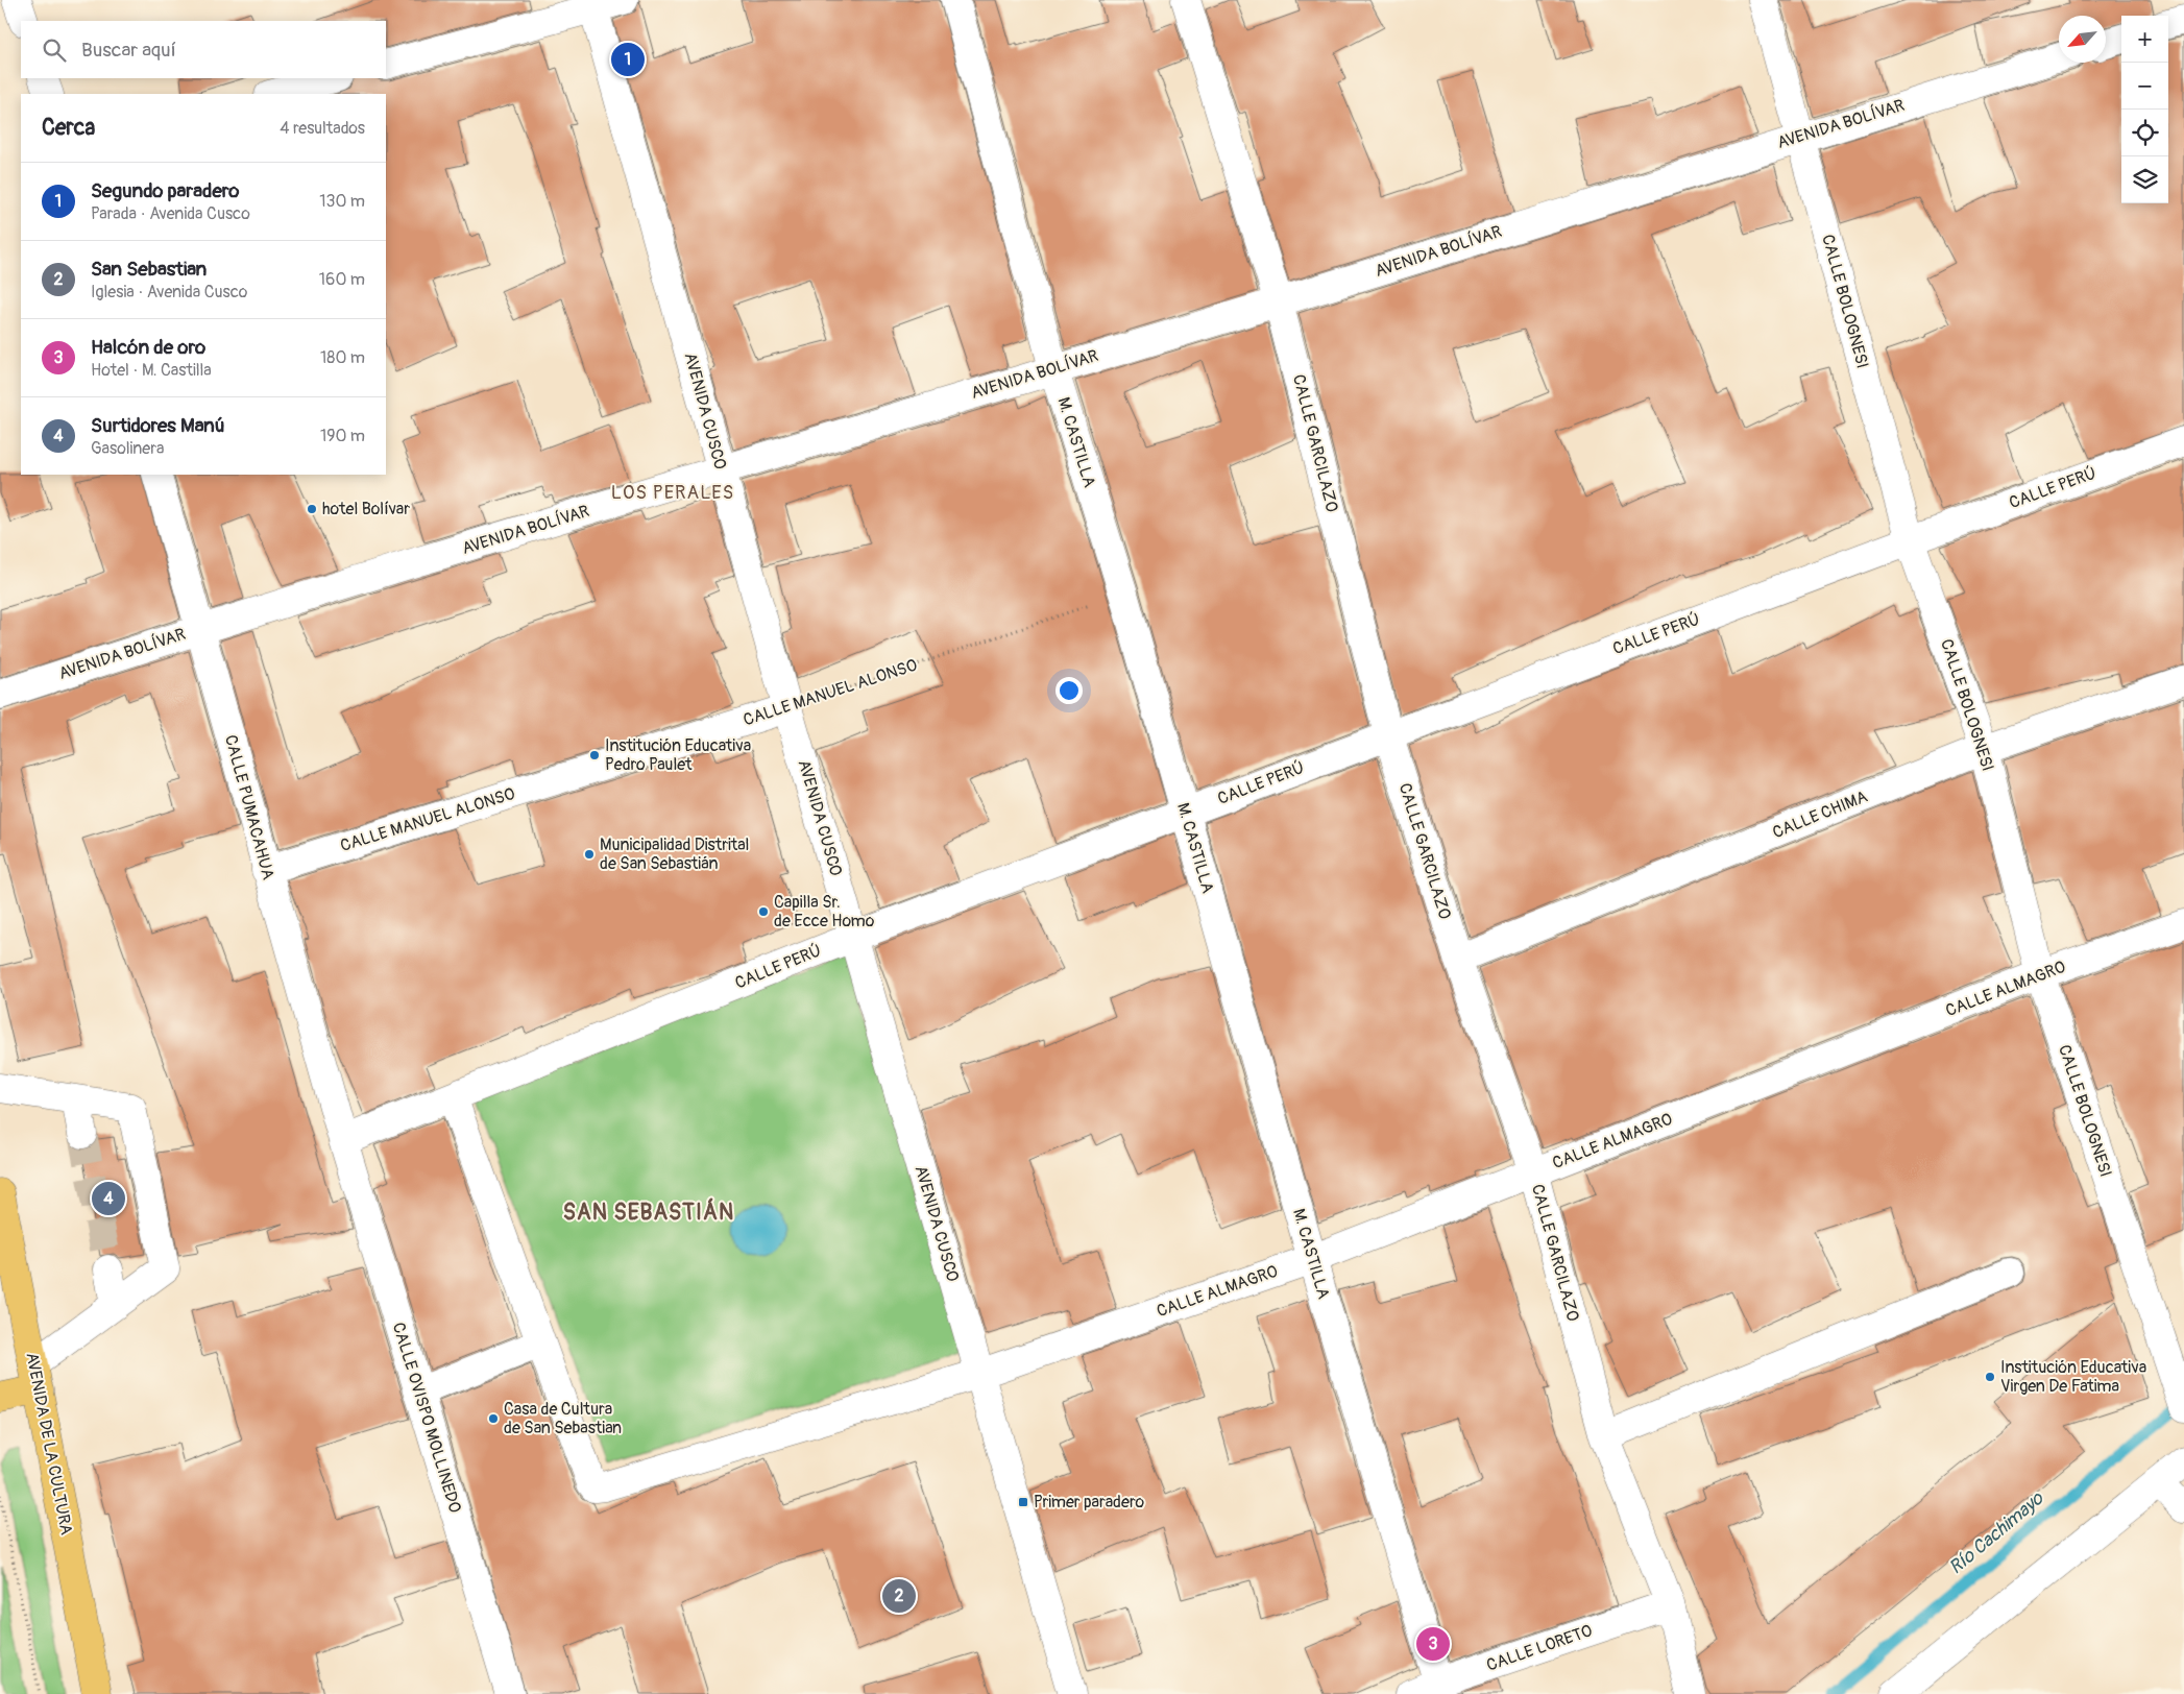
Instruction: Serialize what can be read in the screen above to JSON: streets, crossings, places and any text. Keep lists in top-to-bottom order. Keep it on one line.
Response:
{"streets":{"highway":["AVENIDA DE LA CULTURA"],"street":["AVENIDA BOLÍVAR","CALLE BOLOGNESI","AVENIDA CUSCO","M. CASTILLA","CALLE GARCILAZO","CALLE PERÚ","CALLE MANUEL ALONSO","CALLE PUMACAHUA","CALLE CHIMA","CALLE ALMAGRO","CALLE OVISPO MOLLINEDO","CALLE LORETO"]},"crossings":[["AVENIDA BOLÍVAR","CALLE BOLOGNESI"],["AVENIDA BOLÍVAR","AVENIDA CUSCO"],["AVENIDA BOLÍVAR","M. CASTILLA"],["AVENIDA BOLÍVAR","CALLE GARCILAZO"],["AVENIDA BOLÍVAR","CALLE PUMACAHUA"],["CALLE BOLOGNESI","CALLE PERÚ"],["CALLE BOLOGNESI","CALLE CHIMA"],["CALLE BOLOGNESI","CALLE ALMAGRO"],["AVENIDA CUSCO","CALLE PERÚ"],["AVENIDA CUSCO","CALLE MANUEL ALONSO"],["AVENIDA CUSCO","CALLE ALMAGRO"],["M. CASTILLA","CALLE PERÚ"],["M. CASTILLA","CALLE MANUEL ALONSO"],["M. CASTILLA","CALLE ALMAGRO"],["M. CASTILLA","CALLE LORETO"],["CALLE GARCILAZO","CALLE PERÚ"],["CALLE GARCILAZO","CALLE CHIMA"],["CALLE GARCILAZO","CALLE ALMAGRO"],["CALLE GARCILAZO","CALLE LORETO"],["CALLE PERÚ","CALLE PUMACAHUA"],["CALLE PERÚ","CALLE OVISPO MOLLINEDO"],["CALLE MANUEL ALONSO","CALLE PUMACAHUA"],["CALLE PUMACAHUA","CALLE OVISPO MOLLINEDO"]],"districts":["LOS PERALES","SAN SEBASTIÁN"],"water":["Río Cachimayo"],"places":{"other":["hotel Bolívar","Institución Educativa Pedro Paulet","Municipalidad Distrital de San Sebastián","Capilla Sr. de Ecce Homo","Institución Educativa Virgen De Fatima","Casa de Cultura de San Sebastian"],"transit":["Primer paradero"]},"north":"bottom left","page":{"map_buttons":["+","−"],"search":"Buscar aquí","pins":["1","4","2","3"],"heading":["Cerca","4 resultados"],"list":[{"mark":"1","name":"Segundo paradero","note":"Parada · Avenida Cusco","value":"130 m"},{"mark":"2","name":"San Sebastian","note":"Iglesia · Avenida Cusco","value":"160 m"},{"mark":"3","name":"Halcón de oro","note":"Hotel · M. Castilla","value":"180 m"},{"mark":"4","name":"Surtidores Manú","note":"Gasolinera","value":"190 m"}]}}
